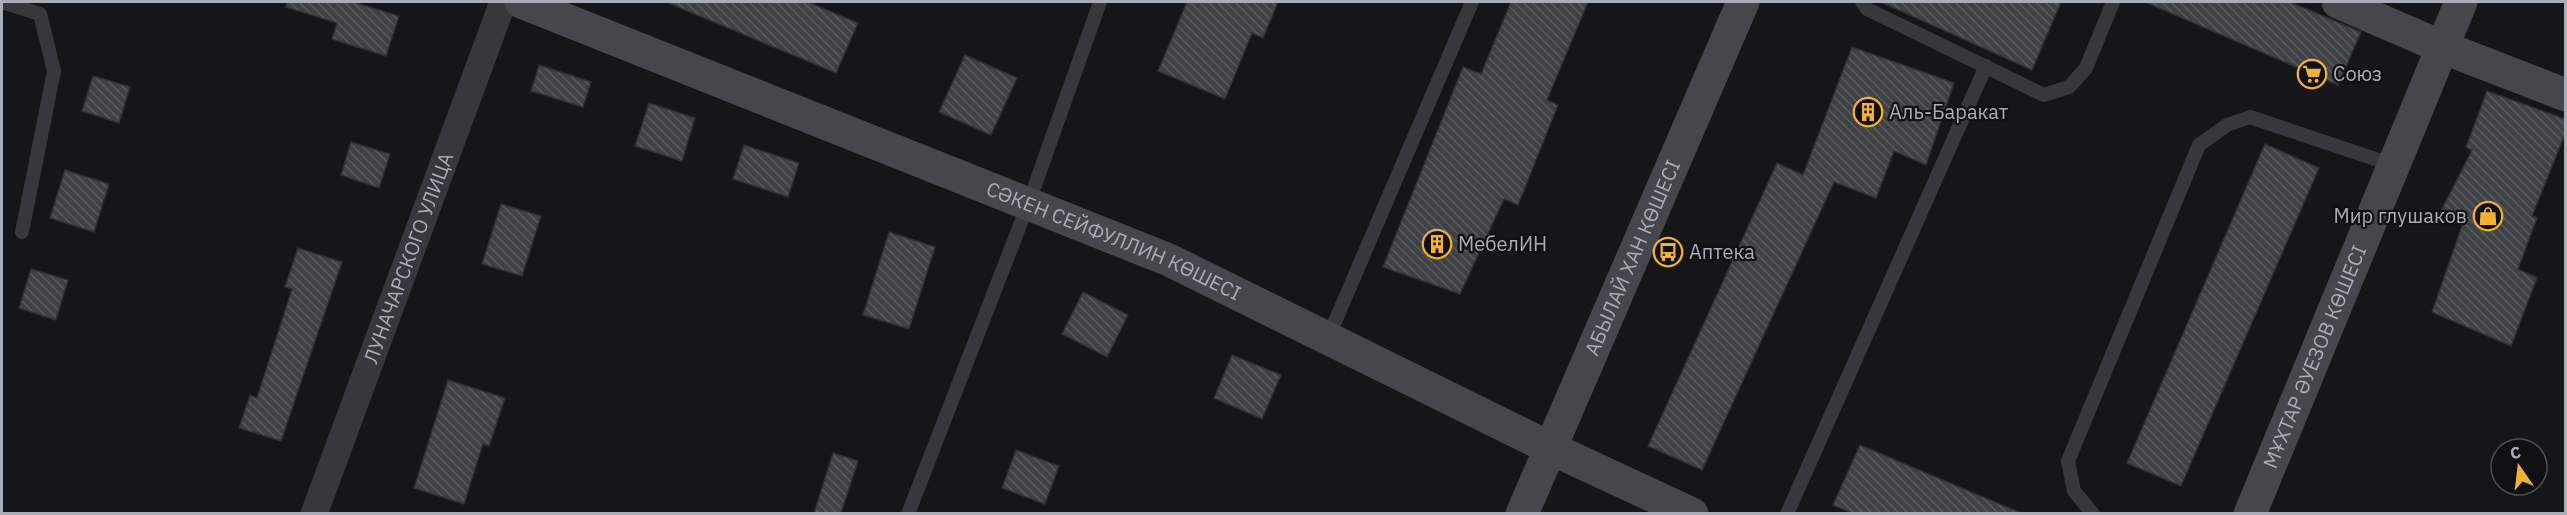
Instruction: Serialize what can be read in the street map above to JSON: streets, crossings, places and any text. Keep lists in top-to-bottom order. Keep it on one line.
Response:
{"streets":{"street":["СӘКЕН СЕЙФУЛЛИН КӨШЕСІ","АБЫЛАЙ ХАН КӨШЕСІ","ЛУНАЧАРСКОГО УЛИЦА","МҰХТАР ӘУЕЗОВ КӨШЕСІ"]},"crossings":[["СӘКЕН СЕЙФУЛЛИН КӨШЕСІ","АБЫЛАЙ ХАН КӨШЕСІ"]],"places":{"supermarket":["Союз"],"building":["Аль-Баракат","МебелИН"],"shop":["Мир глушаков"],"bus stop":["Аптека"]},"north":"top"}
